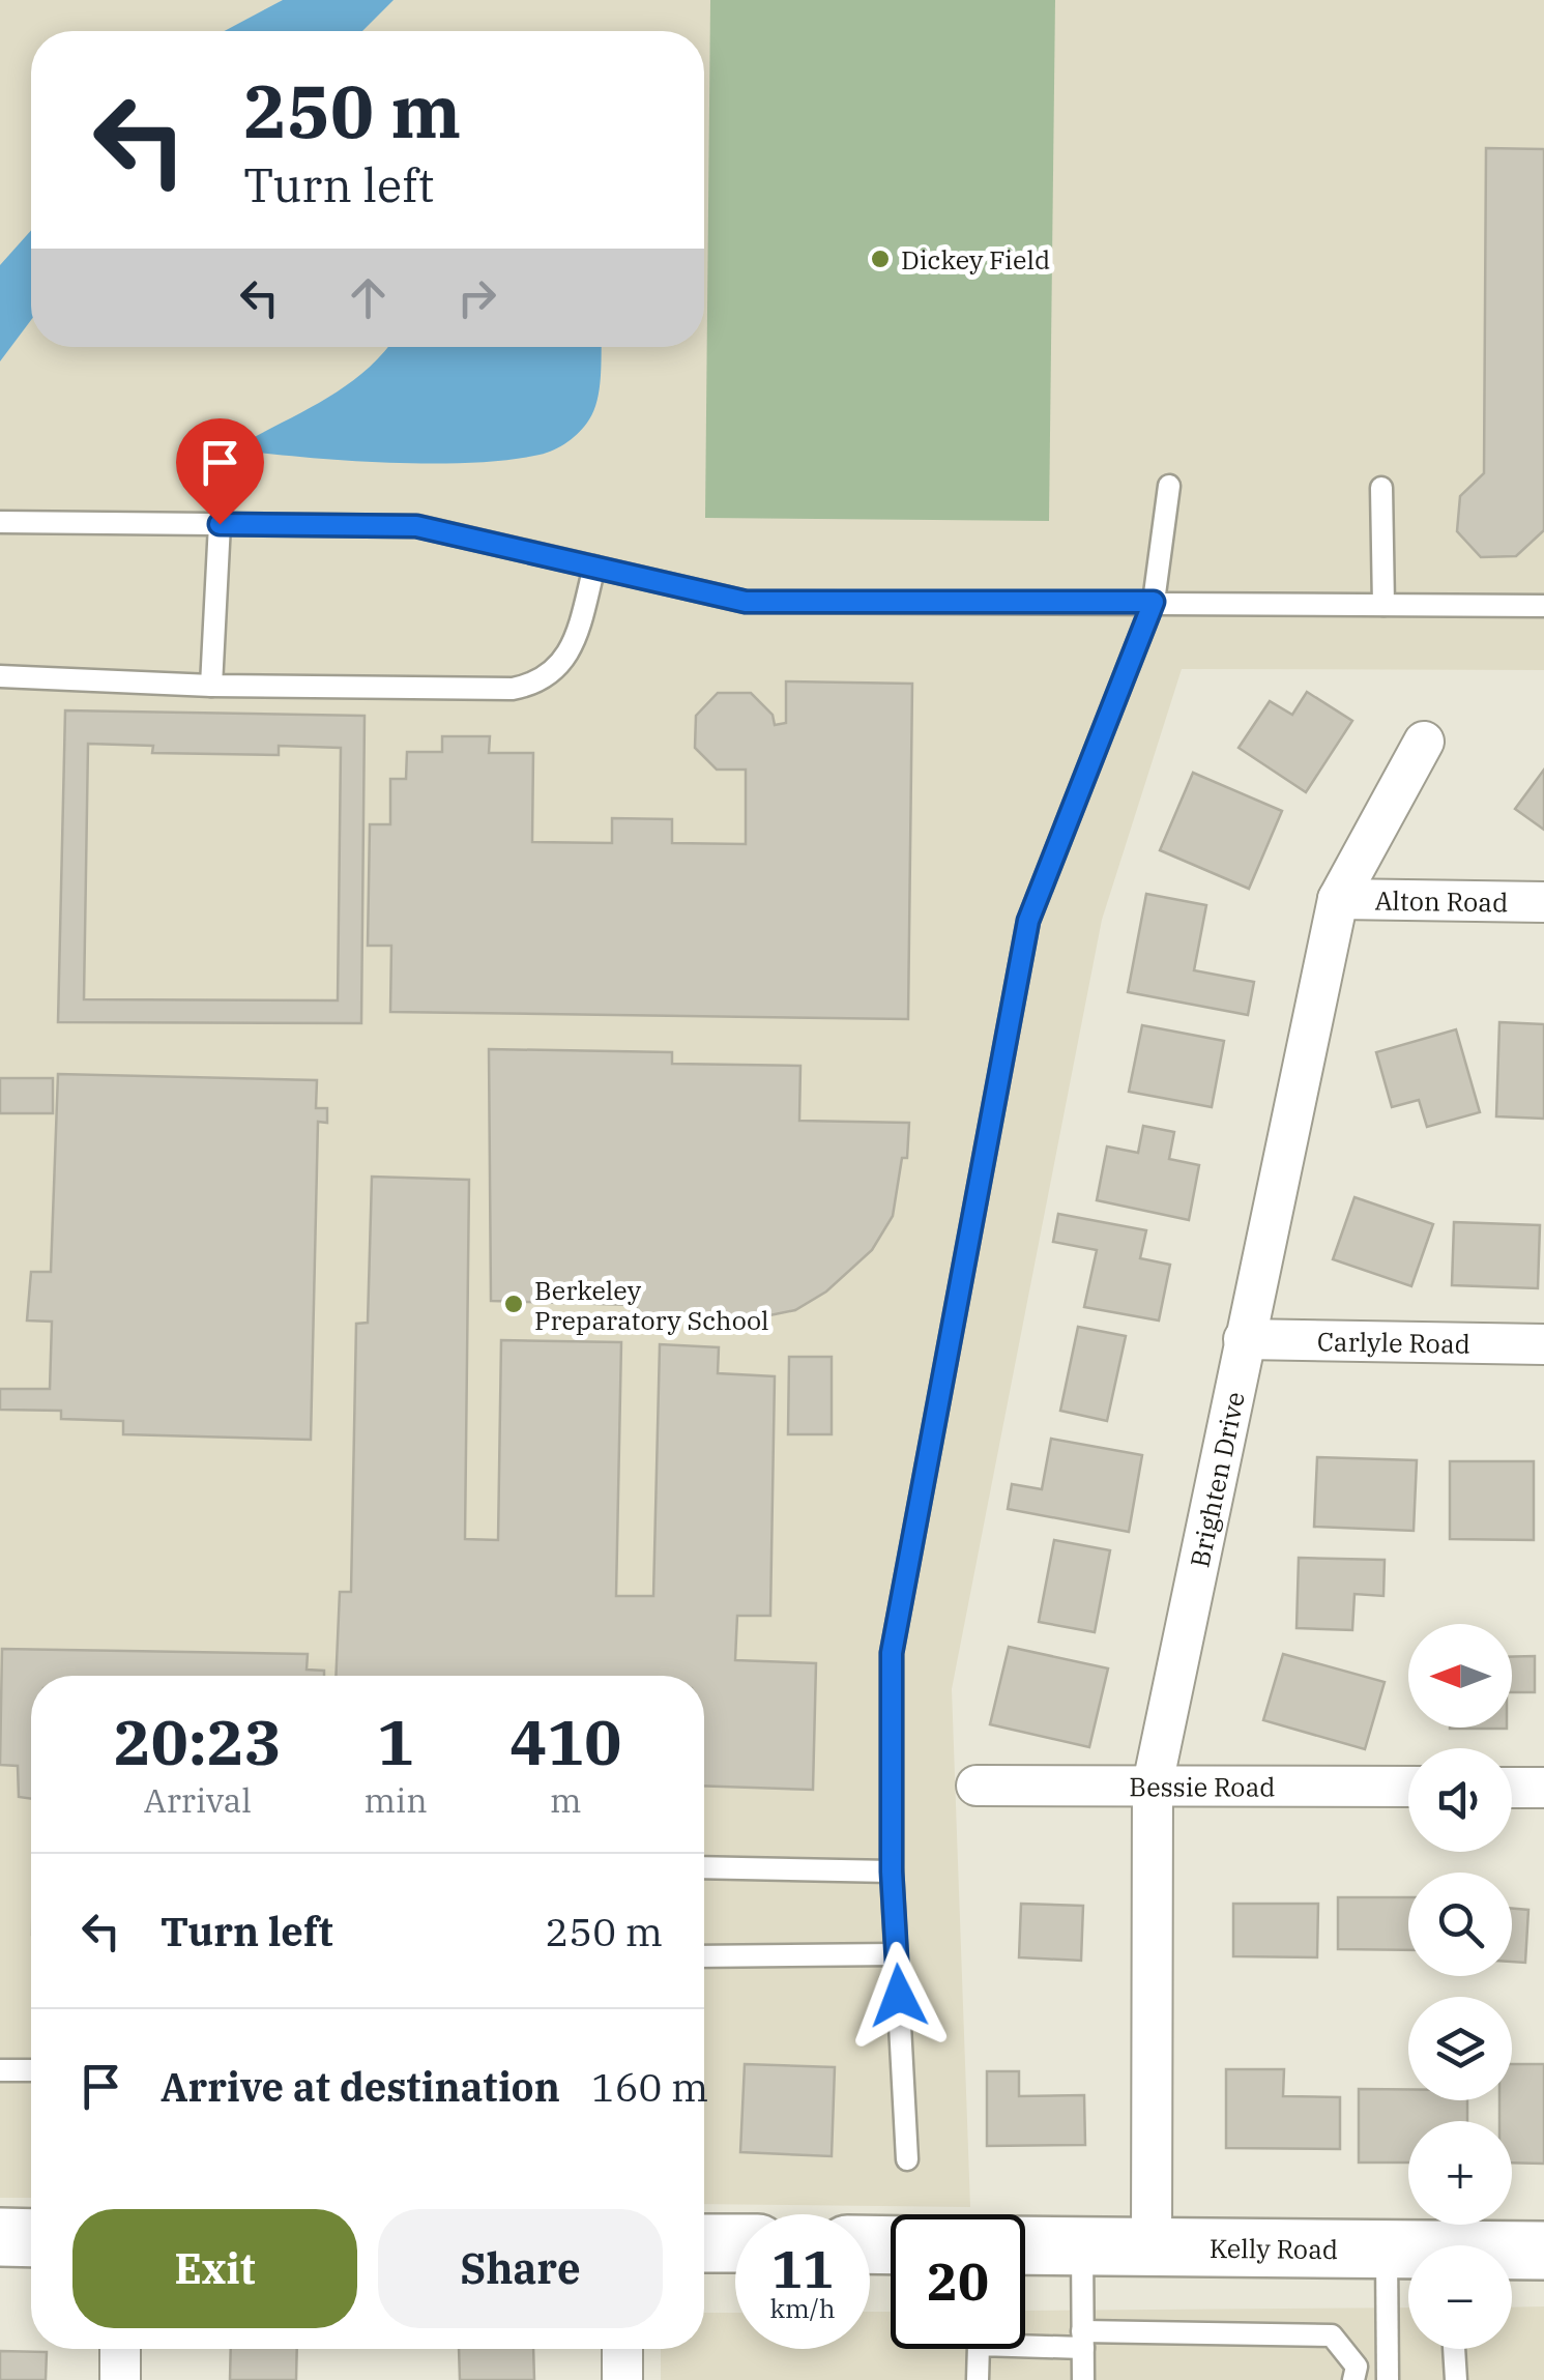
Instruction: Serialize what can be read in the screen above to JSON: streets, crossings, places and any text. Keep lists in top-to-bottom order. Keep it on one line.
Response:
{"streets":{"street":["Alton Road","Carlyle Road","Brighten Drive","Bessie Road","Kelly Road"]},"crossings":[["Alton Road","Brighten Drive"],["Carlyle Road","Brighten Drive"],["Brighten Drive","Bessie Road"],["Brighten Drive","Kelly Road"]],"places":["Dickey Field","Berkeley Preparatory School"],"north":"left","page":{"turn":["250 m","Turn left"],"map_buttons":["+","−"],"eta":["20:23","Arrival","1","min","410","m"],"list":[{"name":"Turn left","value":"250 m"},{"name":"Arrive at destination","value":"160 m"}],"buttons":["Exit","Share"],"speed":"11 km/h","limit":"20"}}
